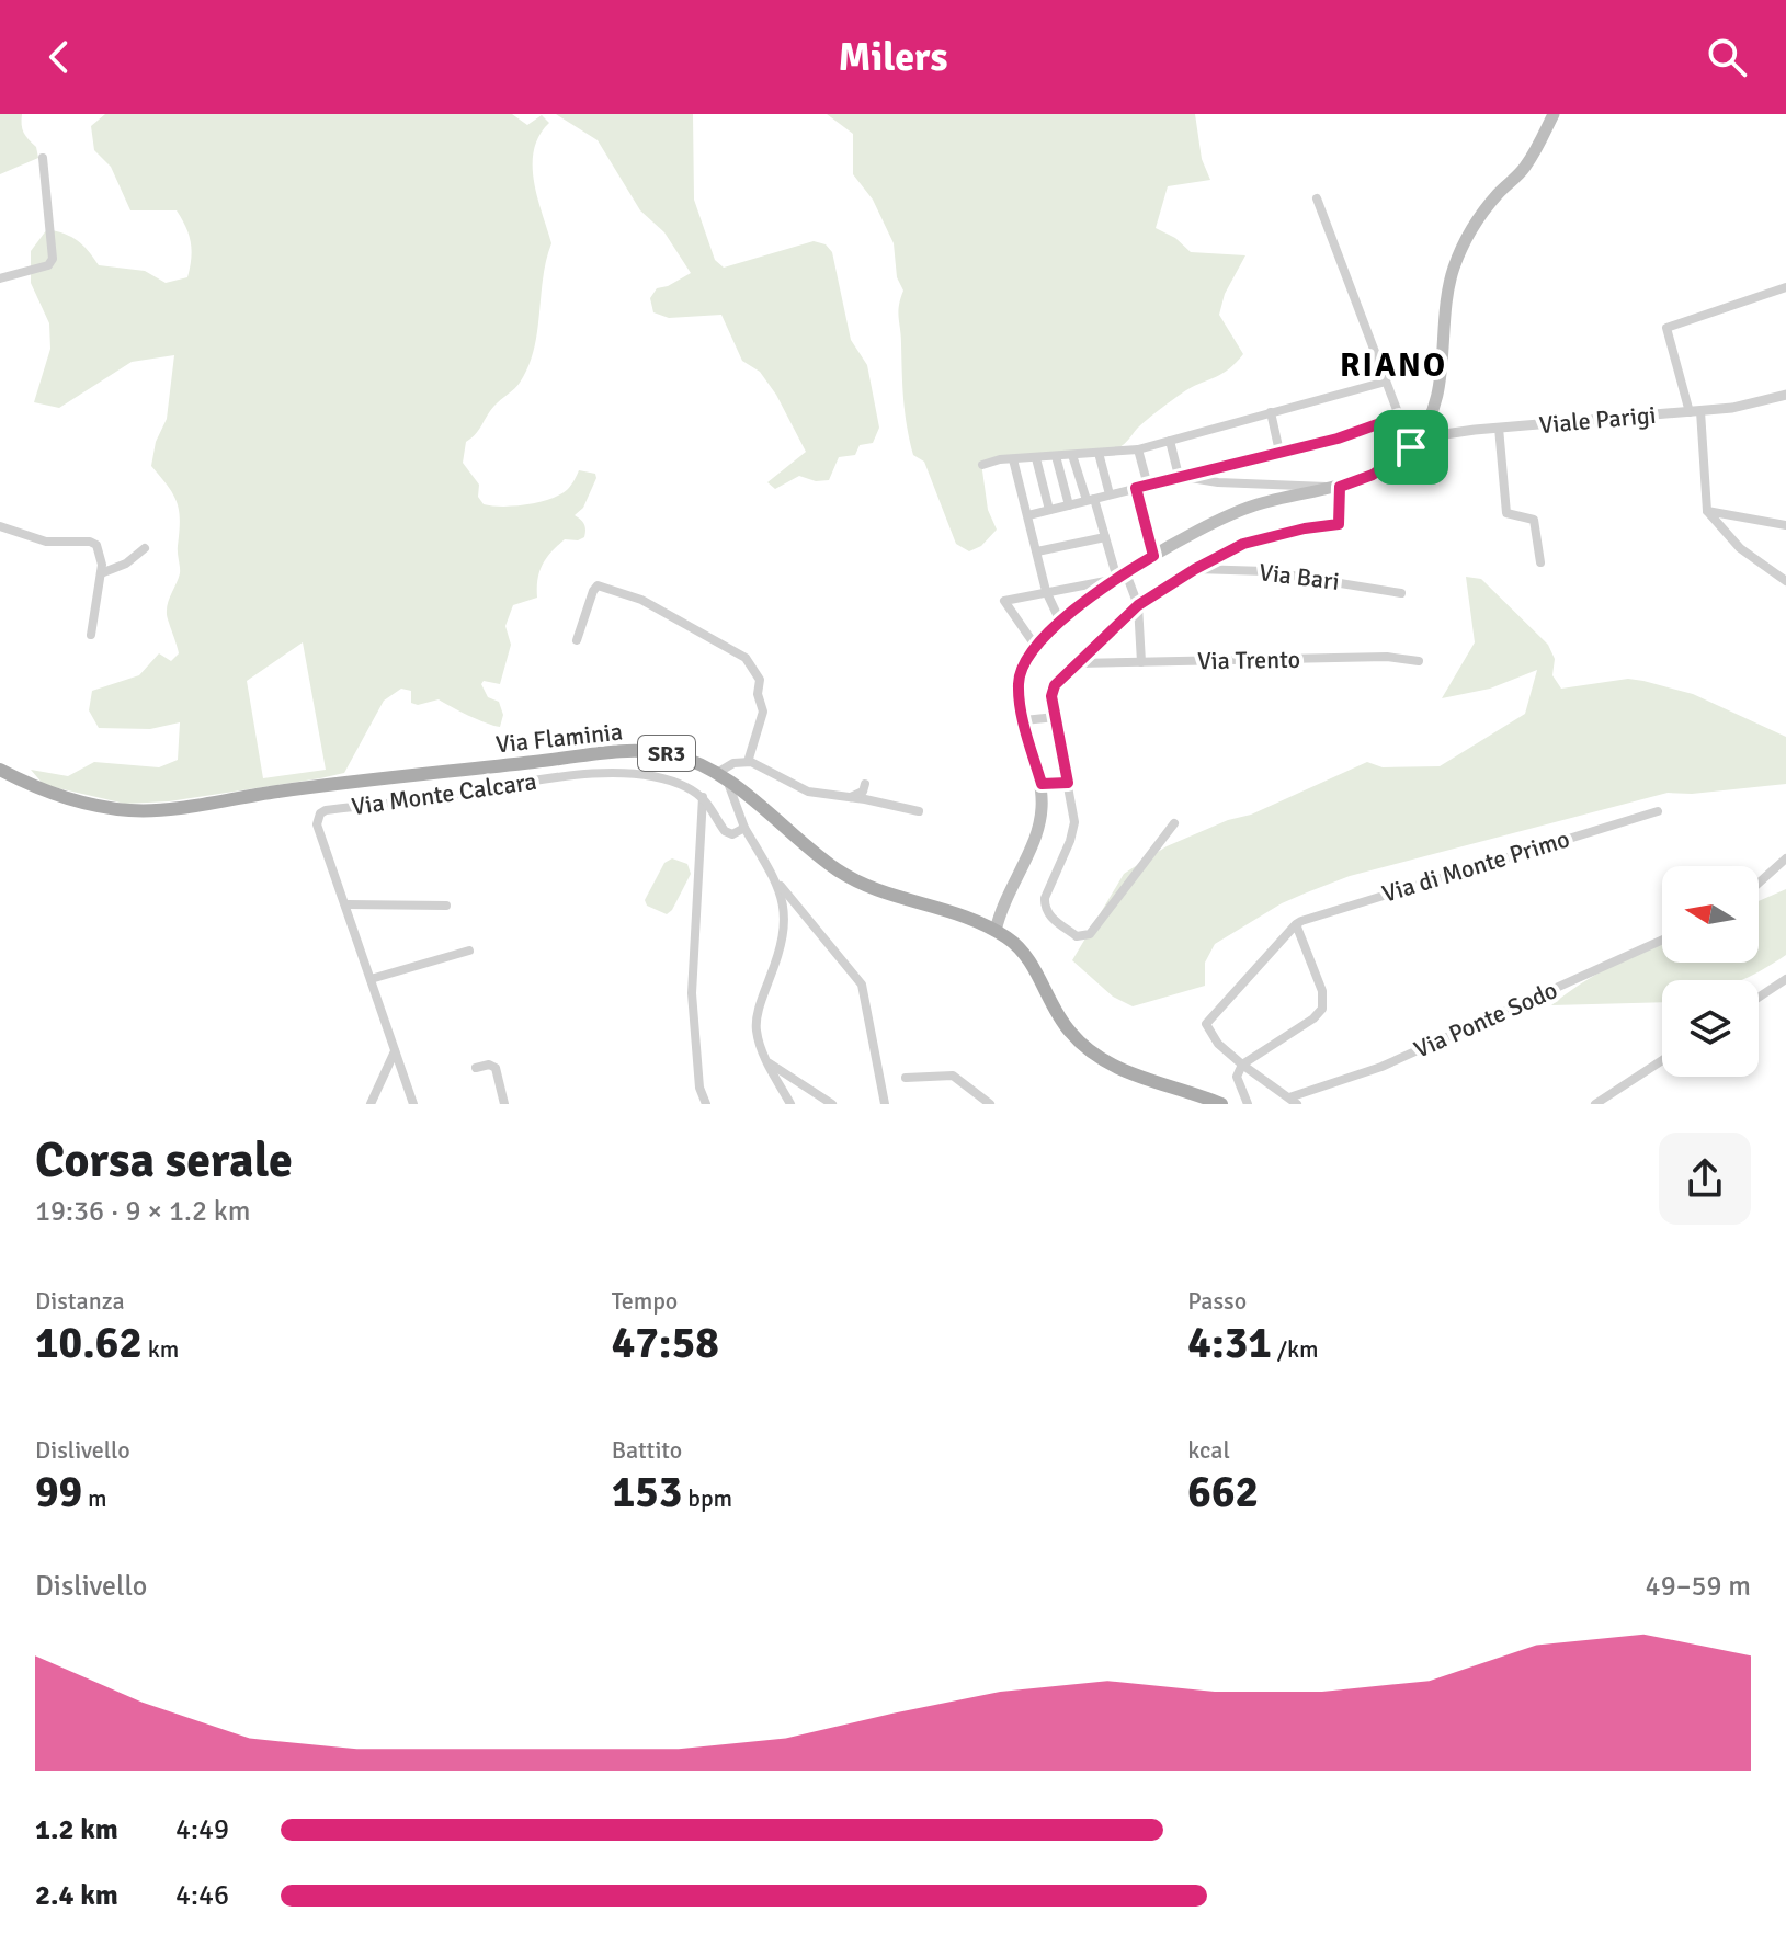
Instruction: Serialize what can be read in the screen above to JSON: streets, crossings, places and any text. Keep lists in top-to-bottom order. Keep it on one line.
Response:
{"streets":{"main road":["Via Flaminia","SR3"],"street":["Viale Parigi","Via Bari","Via Trento","Via Monte Calcara","Via di Monte Primo","Via Ponte Sodo"]},"districts":["RIANO"],"north":"left","page":{"header":"Milers","heading":["Corsa serale","19:36 · 9 × 1.2 km"],"stats":[["Distanza","10.62 km"],["Tempo","47:58"],["Passo","4:31 /km"],["Dislivello","99 m"],["Battito","153 bpm"],["kcal","662"]],"chart":["Dislivello","49–59 m"],"list":[{"name":"1.2 km","note":"4:49"},{"name":"2.4 km","note":"4:46"}]}}
